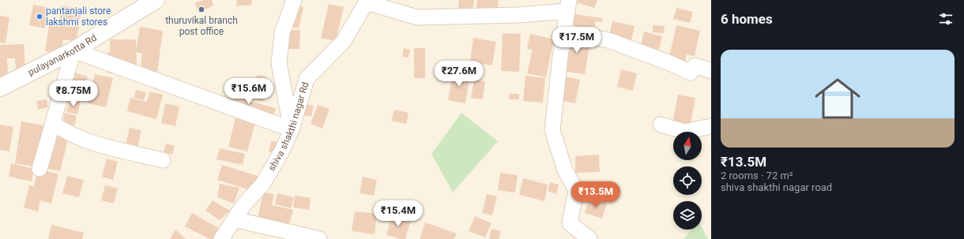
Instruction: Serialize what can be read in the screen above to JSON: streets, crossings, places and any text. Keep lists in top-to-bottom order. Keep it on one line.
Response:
{"streets":{"street":["pulayanarkotta Rd","shiva shakthi nagar Rd"]},"places":["thuruvikal branch post office","pantanjali store lakshmi stores"],"north":"top","page":{"heading":"6 homes","price":["₹17.5M","₹27.6M","₹15.6M","₹8.75M","₹13.5M","₹15.4M"],"list":[{"name":"₹13.5M","note":"2 rooms · 72 m² · shiva shakthi nagar road"}]}}
